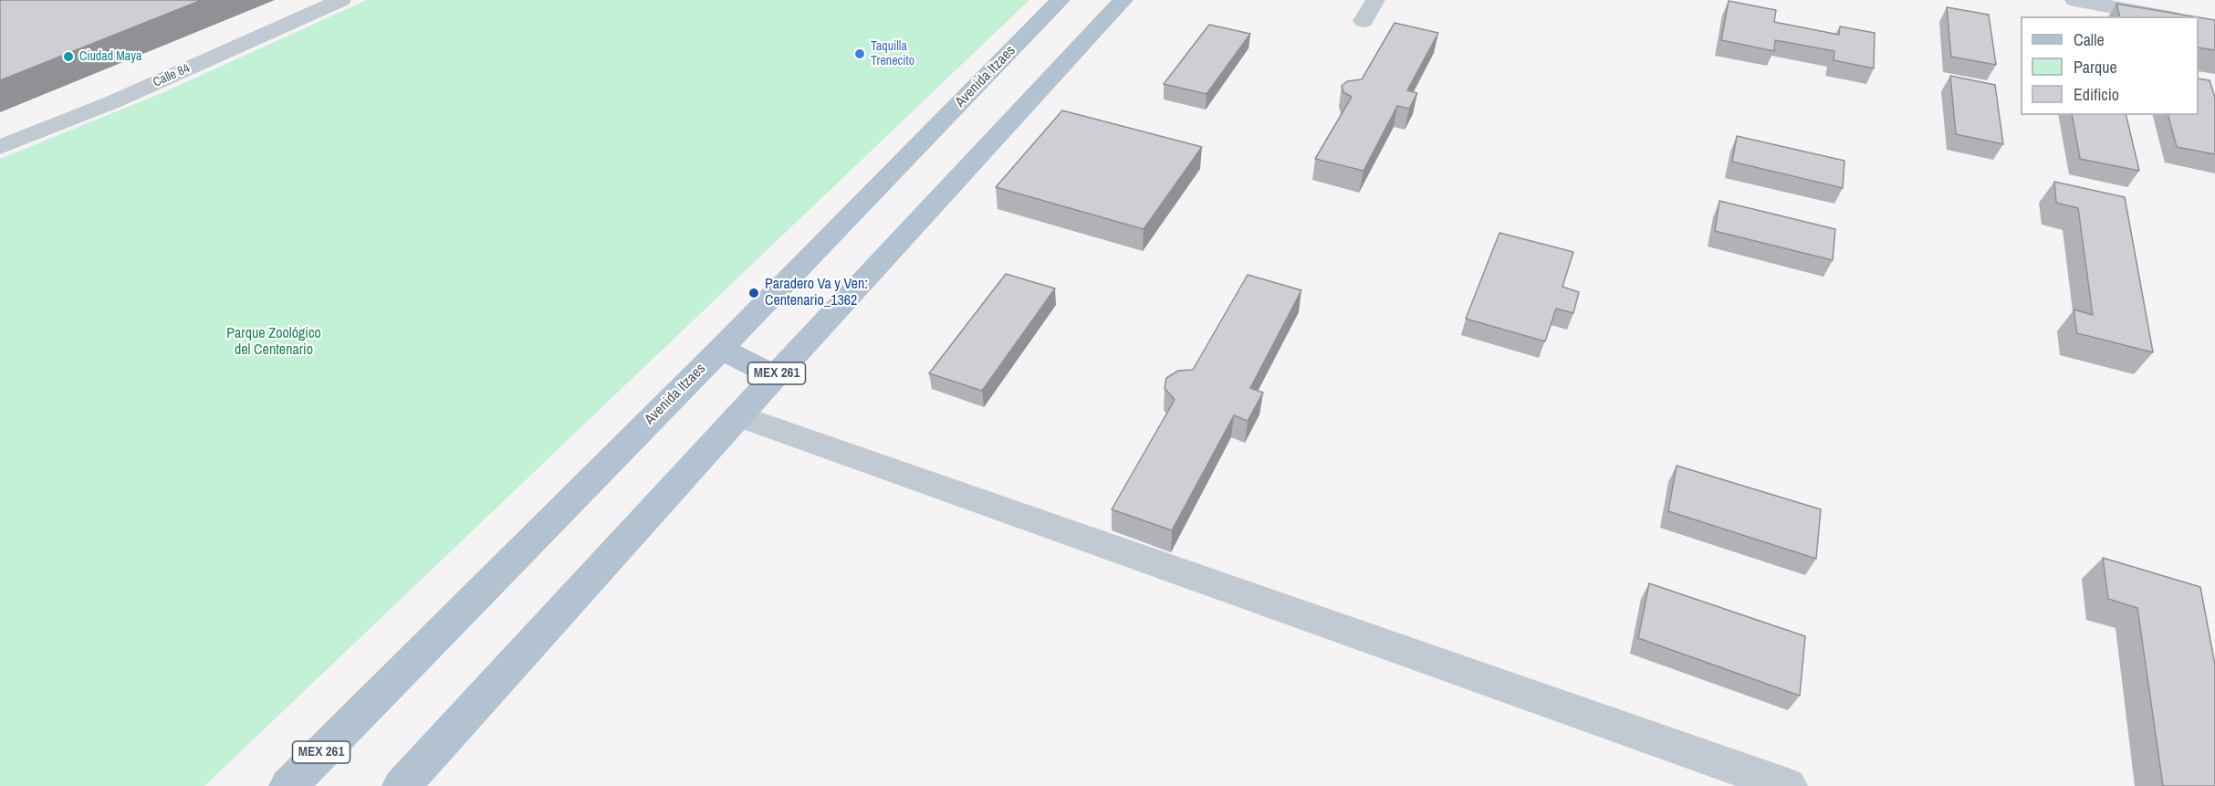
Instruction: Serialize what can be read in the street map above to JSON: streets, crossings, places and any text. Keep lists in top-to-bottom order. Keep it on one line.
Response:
{"streets":{"main road":["Avenida Itzaes","MEX 261"],"street":["Calle 84"]},"parks":["Parque Zoológico del Centenario"],"places":["Taquilla Trenecito","Ciudad Maya","Paradero Va y Ven: Centenario_1362"],"legend":["Calle","Parque","Edificio"]}
